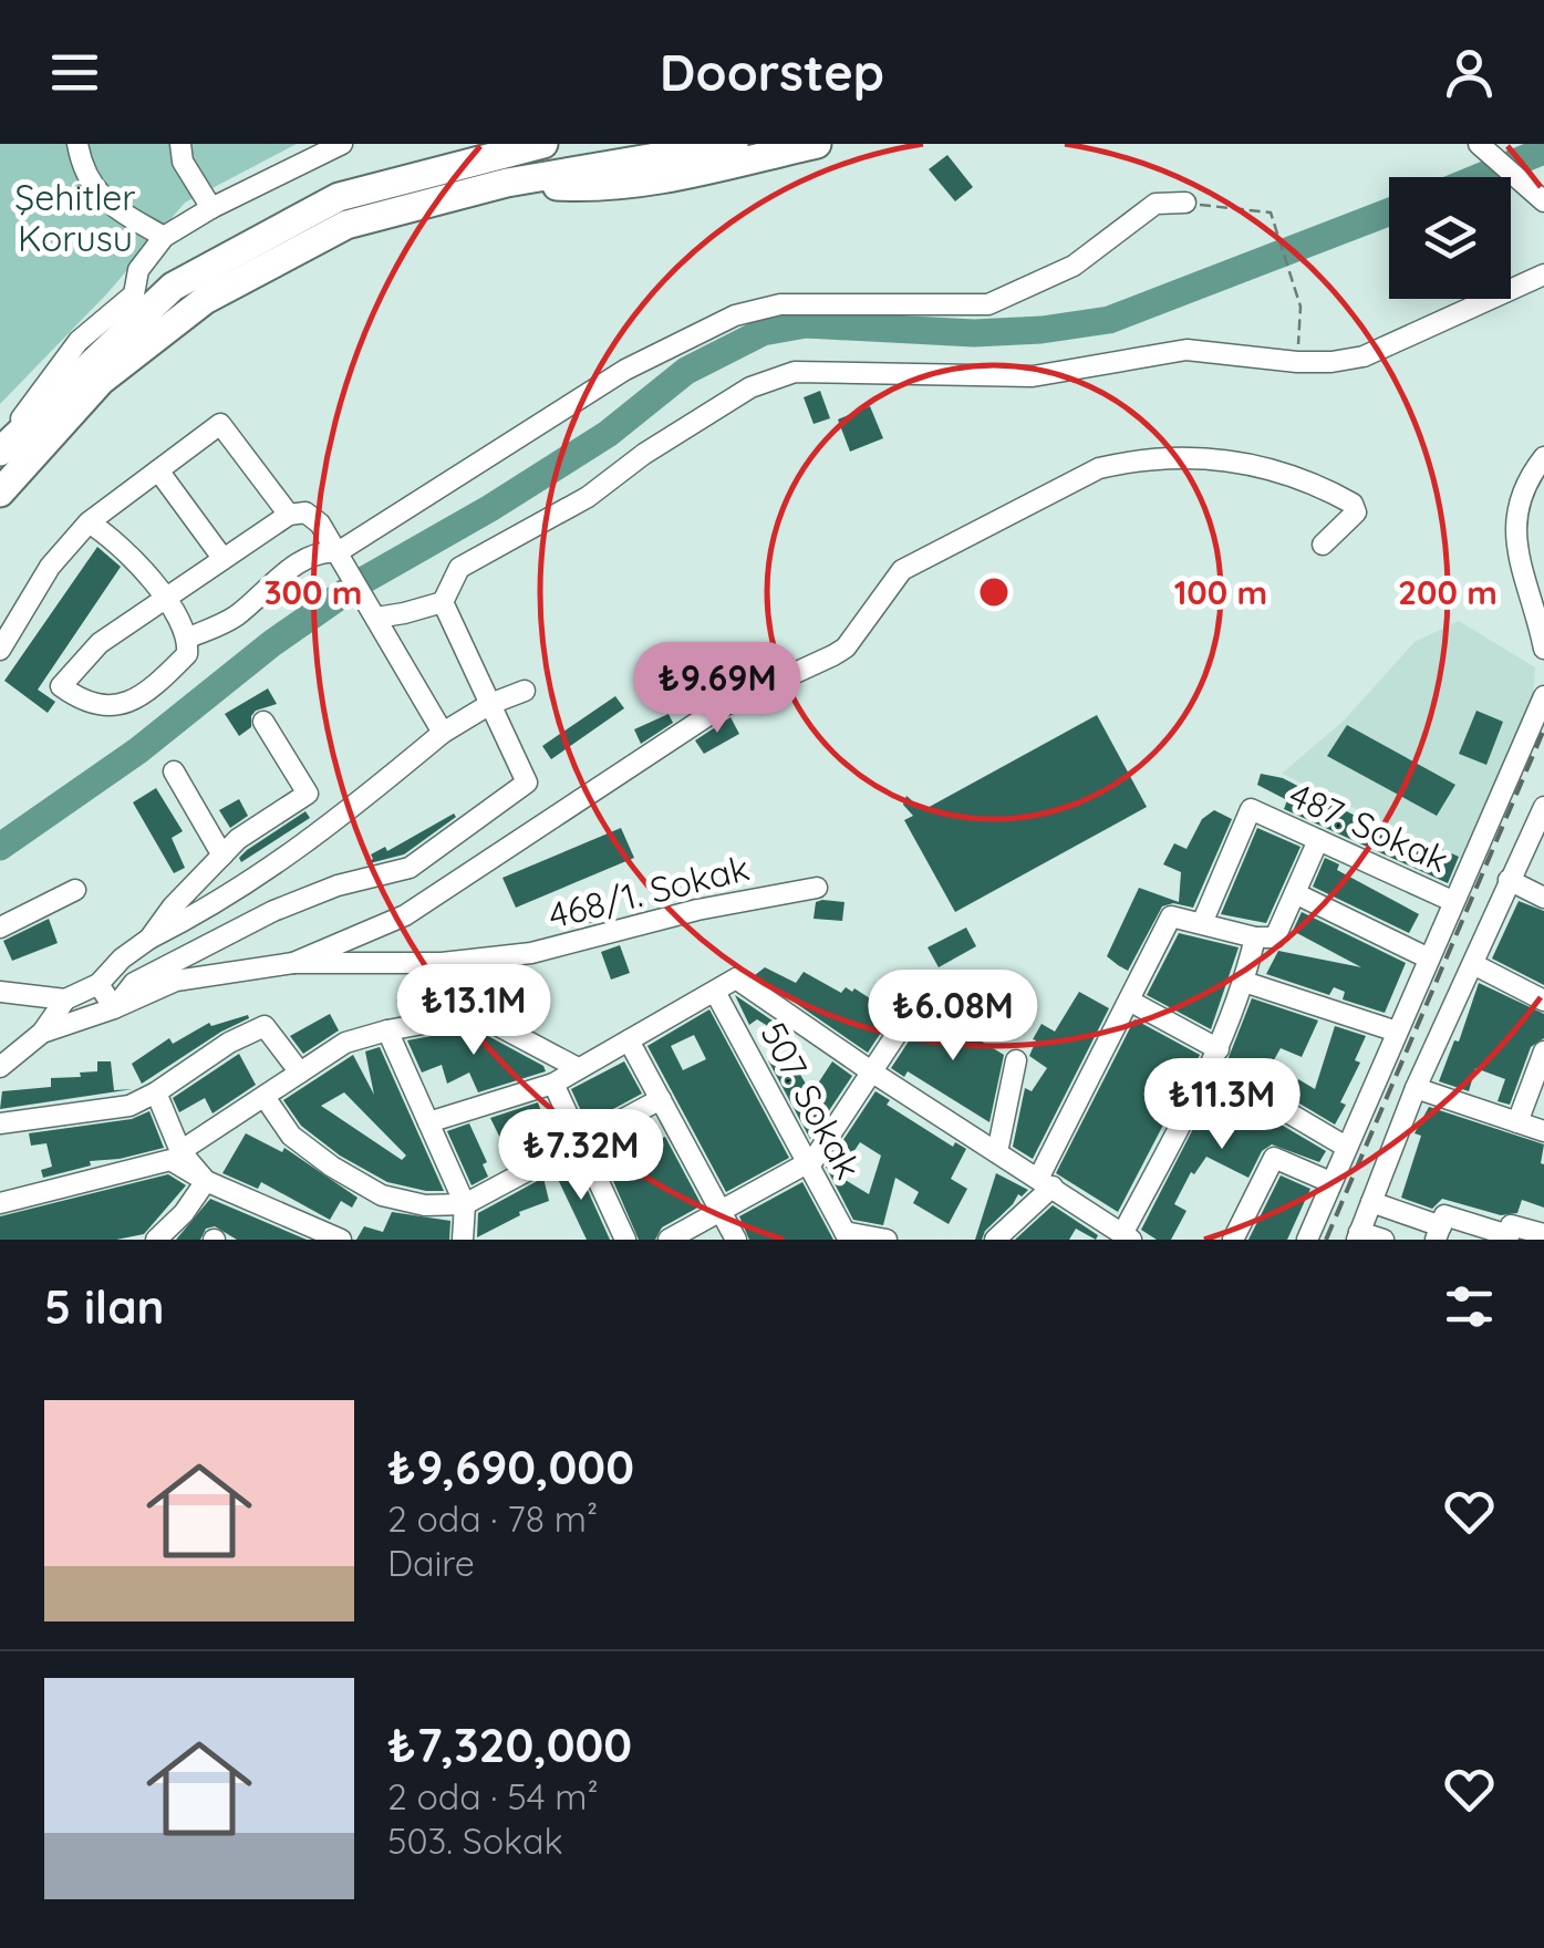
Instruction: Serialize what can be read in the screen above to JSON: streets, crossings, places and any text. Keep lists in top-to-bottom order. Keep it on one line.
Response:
{"streets":{"street":["487. Sokak","468/1. Sokak","507. Sokak"]},"parks":["Şehitler Korusu"],"page":{"header":"Doorstep","price":["₺9.69M","₺13.1M","₺6.08M","₺11.3M","₺7.32M"],"heading":"5 ilan","list":[{"name":"₺9,690,000","note":"2 oda · 78 m² · Daire"},{"name":"₺7,320,000","note":"2 oda · 54 m² · 503. Sokak"}]},"rings":["100 m","200 m","300 m"]}
